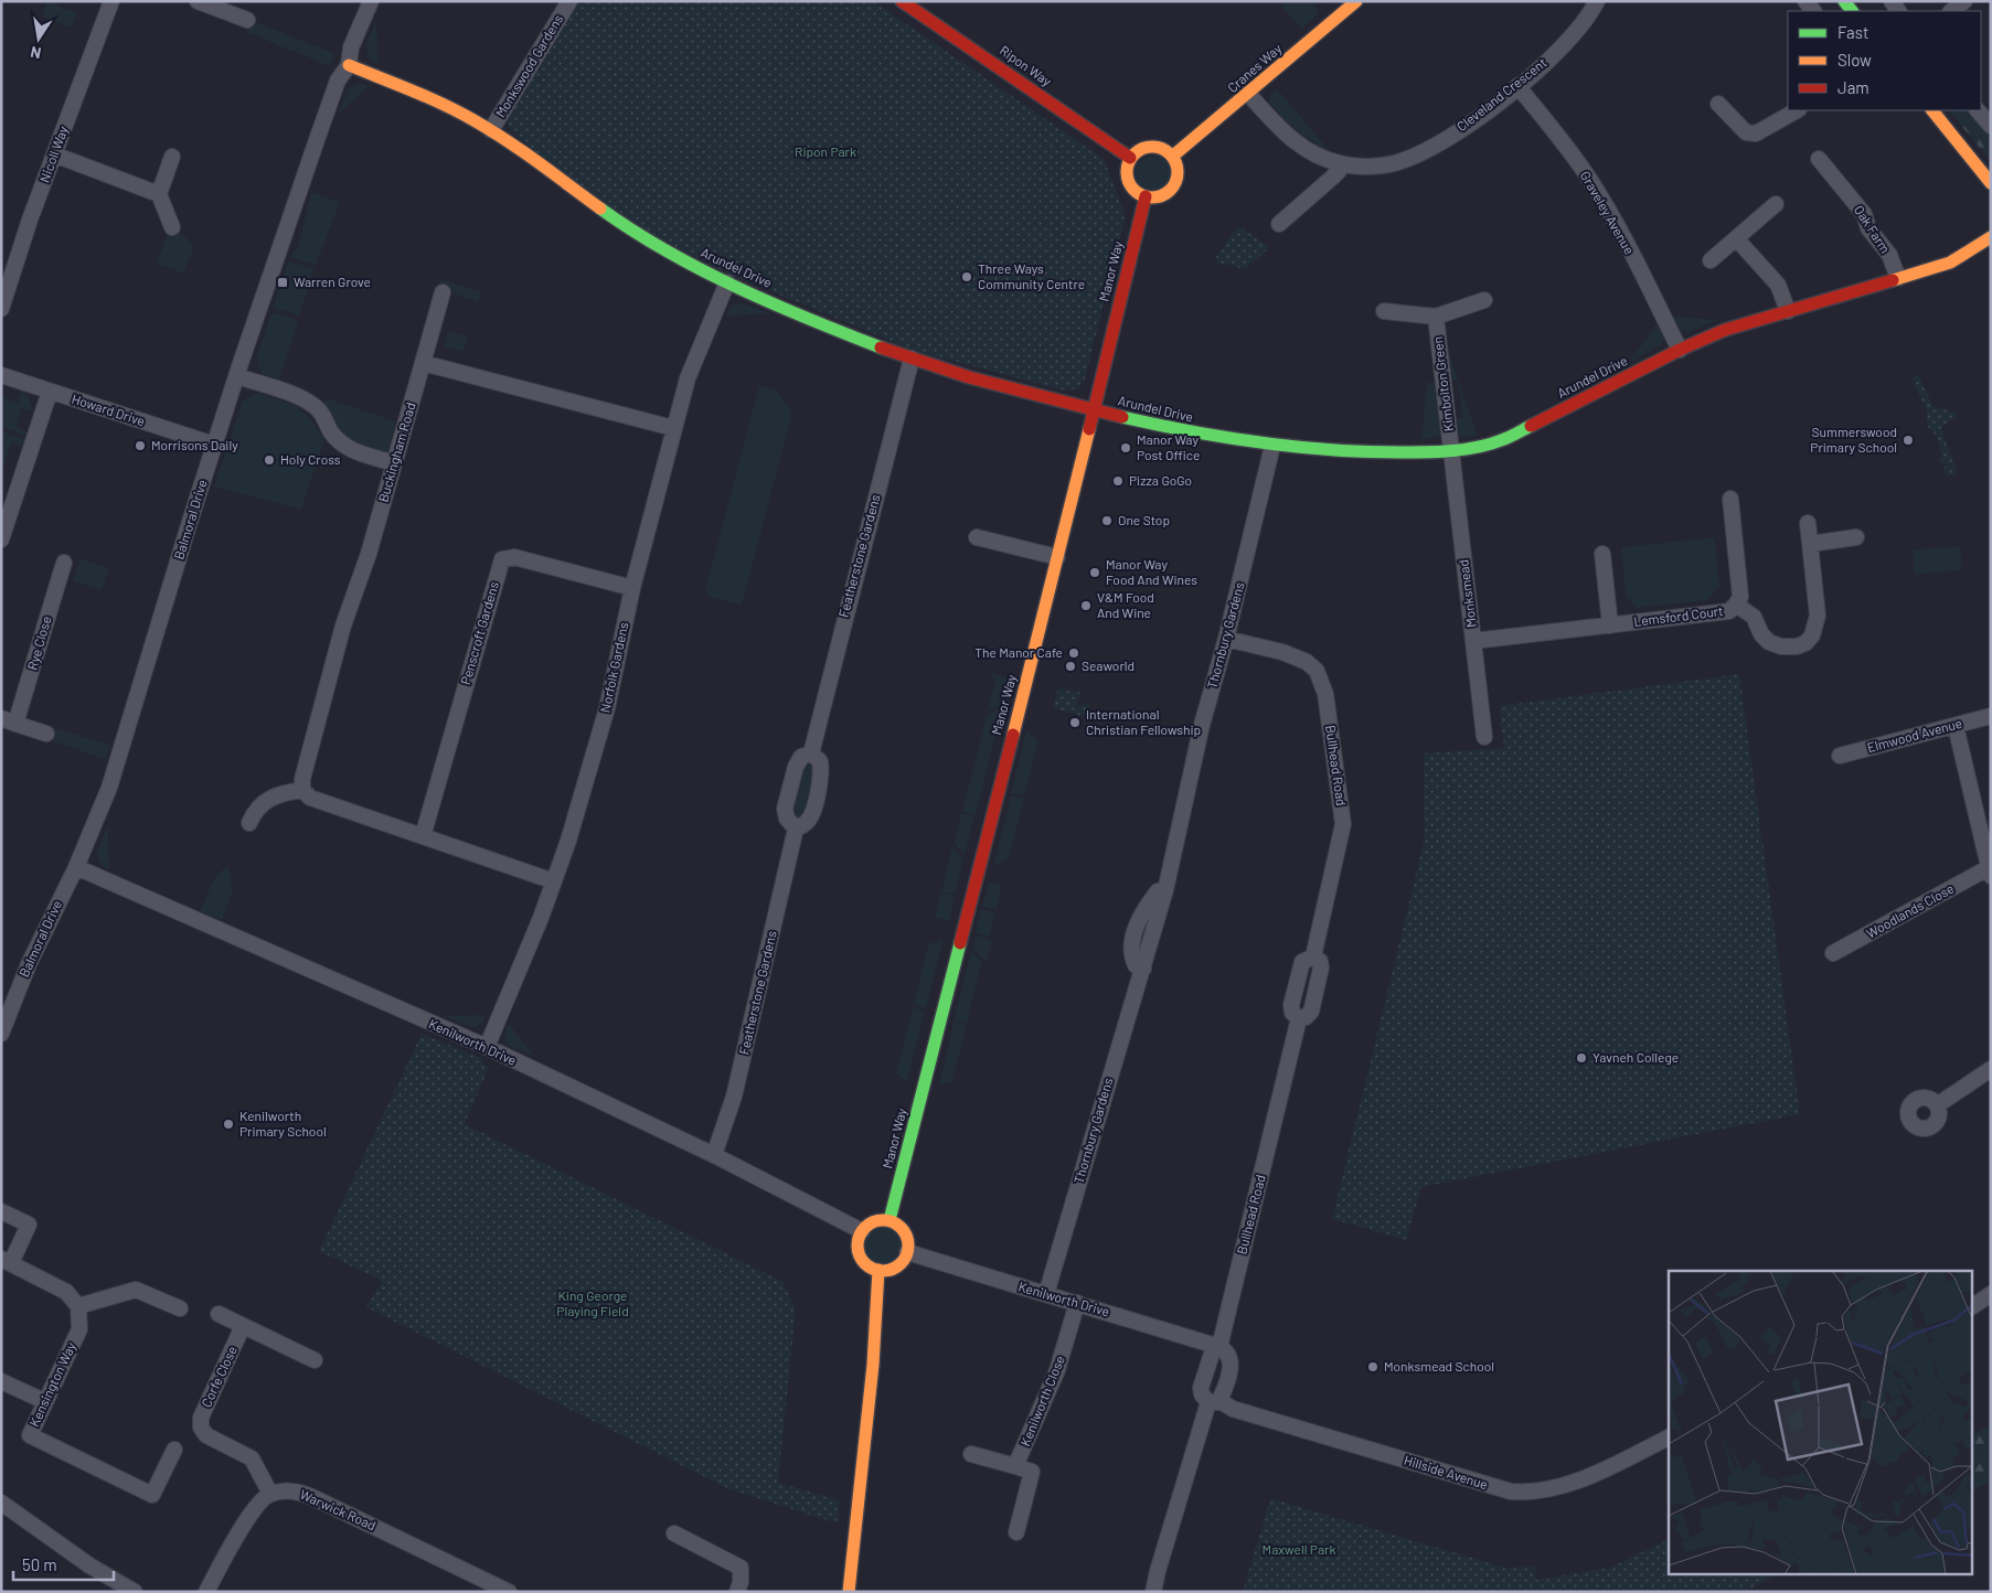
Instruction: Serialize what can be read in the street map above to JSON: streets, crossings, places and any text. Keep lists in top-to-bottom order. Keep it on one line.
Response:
{"streets":{"street":["Monkswood Gardens","Ripon Way","Cranes Way","Cleveland Crescent","Nicoll Way","Graveley Avenue","Oak Farm","Arundel Drive","Manor Way","Kimbolton Green","Howard Drive","Buckingham Road","Balmoral Drive","Featherstone Gardens","Monksmead","Lemsford Court","Penscroft Gardens","Thornbury Gardens","Rye Close","Norfolk Gardens","Elmwood Avenue","Bullhead Road","Woodlands Close","Kenilworth Drive","Corfe Close","Kensington Way","Kenilworth Close","Hillside Avenue","Warwick Road"]},"crossings":[["Monkswood Gardens","Arundel Drive"],["Ripon Way","Cranes Way"],["Ripon Way","Manor Way"],["Cranes Way","Cleveland Crescent"],["Cranes Way","Manor Way"],["Cleveland Crescent","Graveley Avenue"],["Graveley Avenue","Arundel Drive"],["Oak Farm","Arundel Drive"],["Arundel Drive","Manor Way"],["Arundel Drive","Kimbolton Green"],["Arundel Drive","Balmoral Drive"],["Arundel Drive","Featherstone Gardens"],["Arundel Drive","Monksmead"],["Arundel Drive","Thornbury Gardens"],["Arundel Drive","Norfolk Gardens"],["Manor Way","Kenilworth Drive"],["Kimbolton Green","Monksmead"],["Howard Drive","Balmoral Drive"],["Balmoral Drive","Kenilworth Drive"],["Featherstone Gardens","Kenilworth Drive"],["Monksmead","Lemsford Court"],["Penscroft Gardens","Norfolk Gardens"],["Thornbury Gardens","Bullhead Road"],["Thornbury Gardens","Kenilworth Drive"],["Norfolk Gardens","Kenilworth Drive"],["Bullhead Road","Kenilworth Drive"],["Bullhead Road","Hillside Avenue"],["Kenilworth Drive","Kenilworth Close"],["Corfe Close","Warwick Road"]],"parks":["Ripon Park","King George Playing Field","Maxwell Park"],"places":{"other":["Three Ways Community Centre","Summerswood Primary School","Morrisons Daily","Manor Way Post Office","Holy Cross","Pizza GoGo","One Stop","Manor Way Food And Wines","V&M Food And Wine","The Manor Cafe","Seaworld","International Christian Fellowship","Yavneh College","Kenilworth Primary School","Monksmead School"],"transit":["Warren Grove"]},"legend":["Fast","Slow","Jam"],"scale_bar":"50 m","north":"bottom"}
